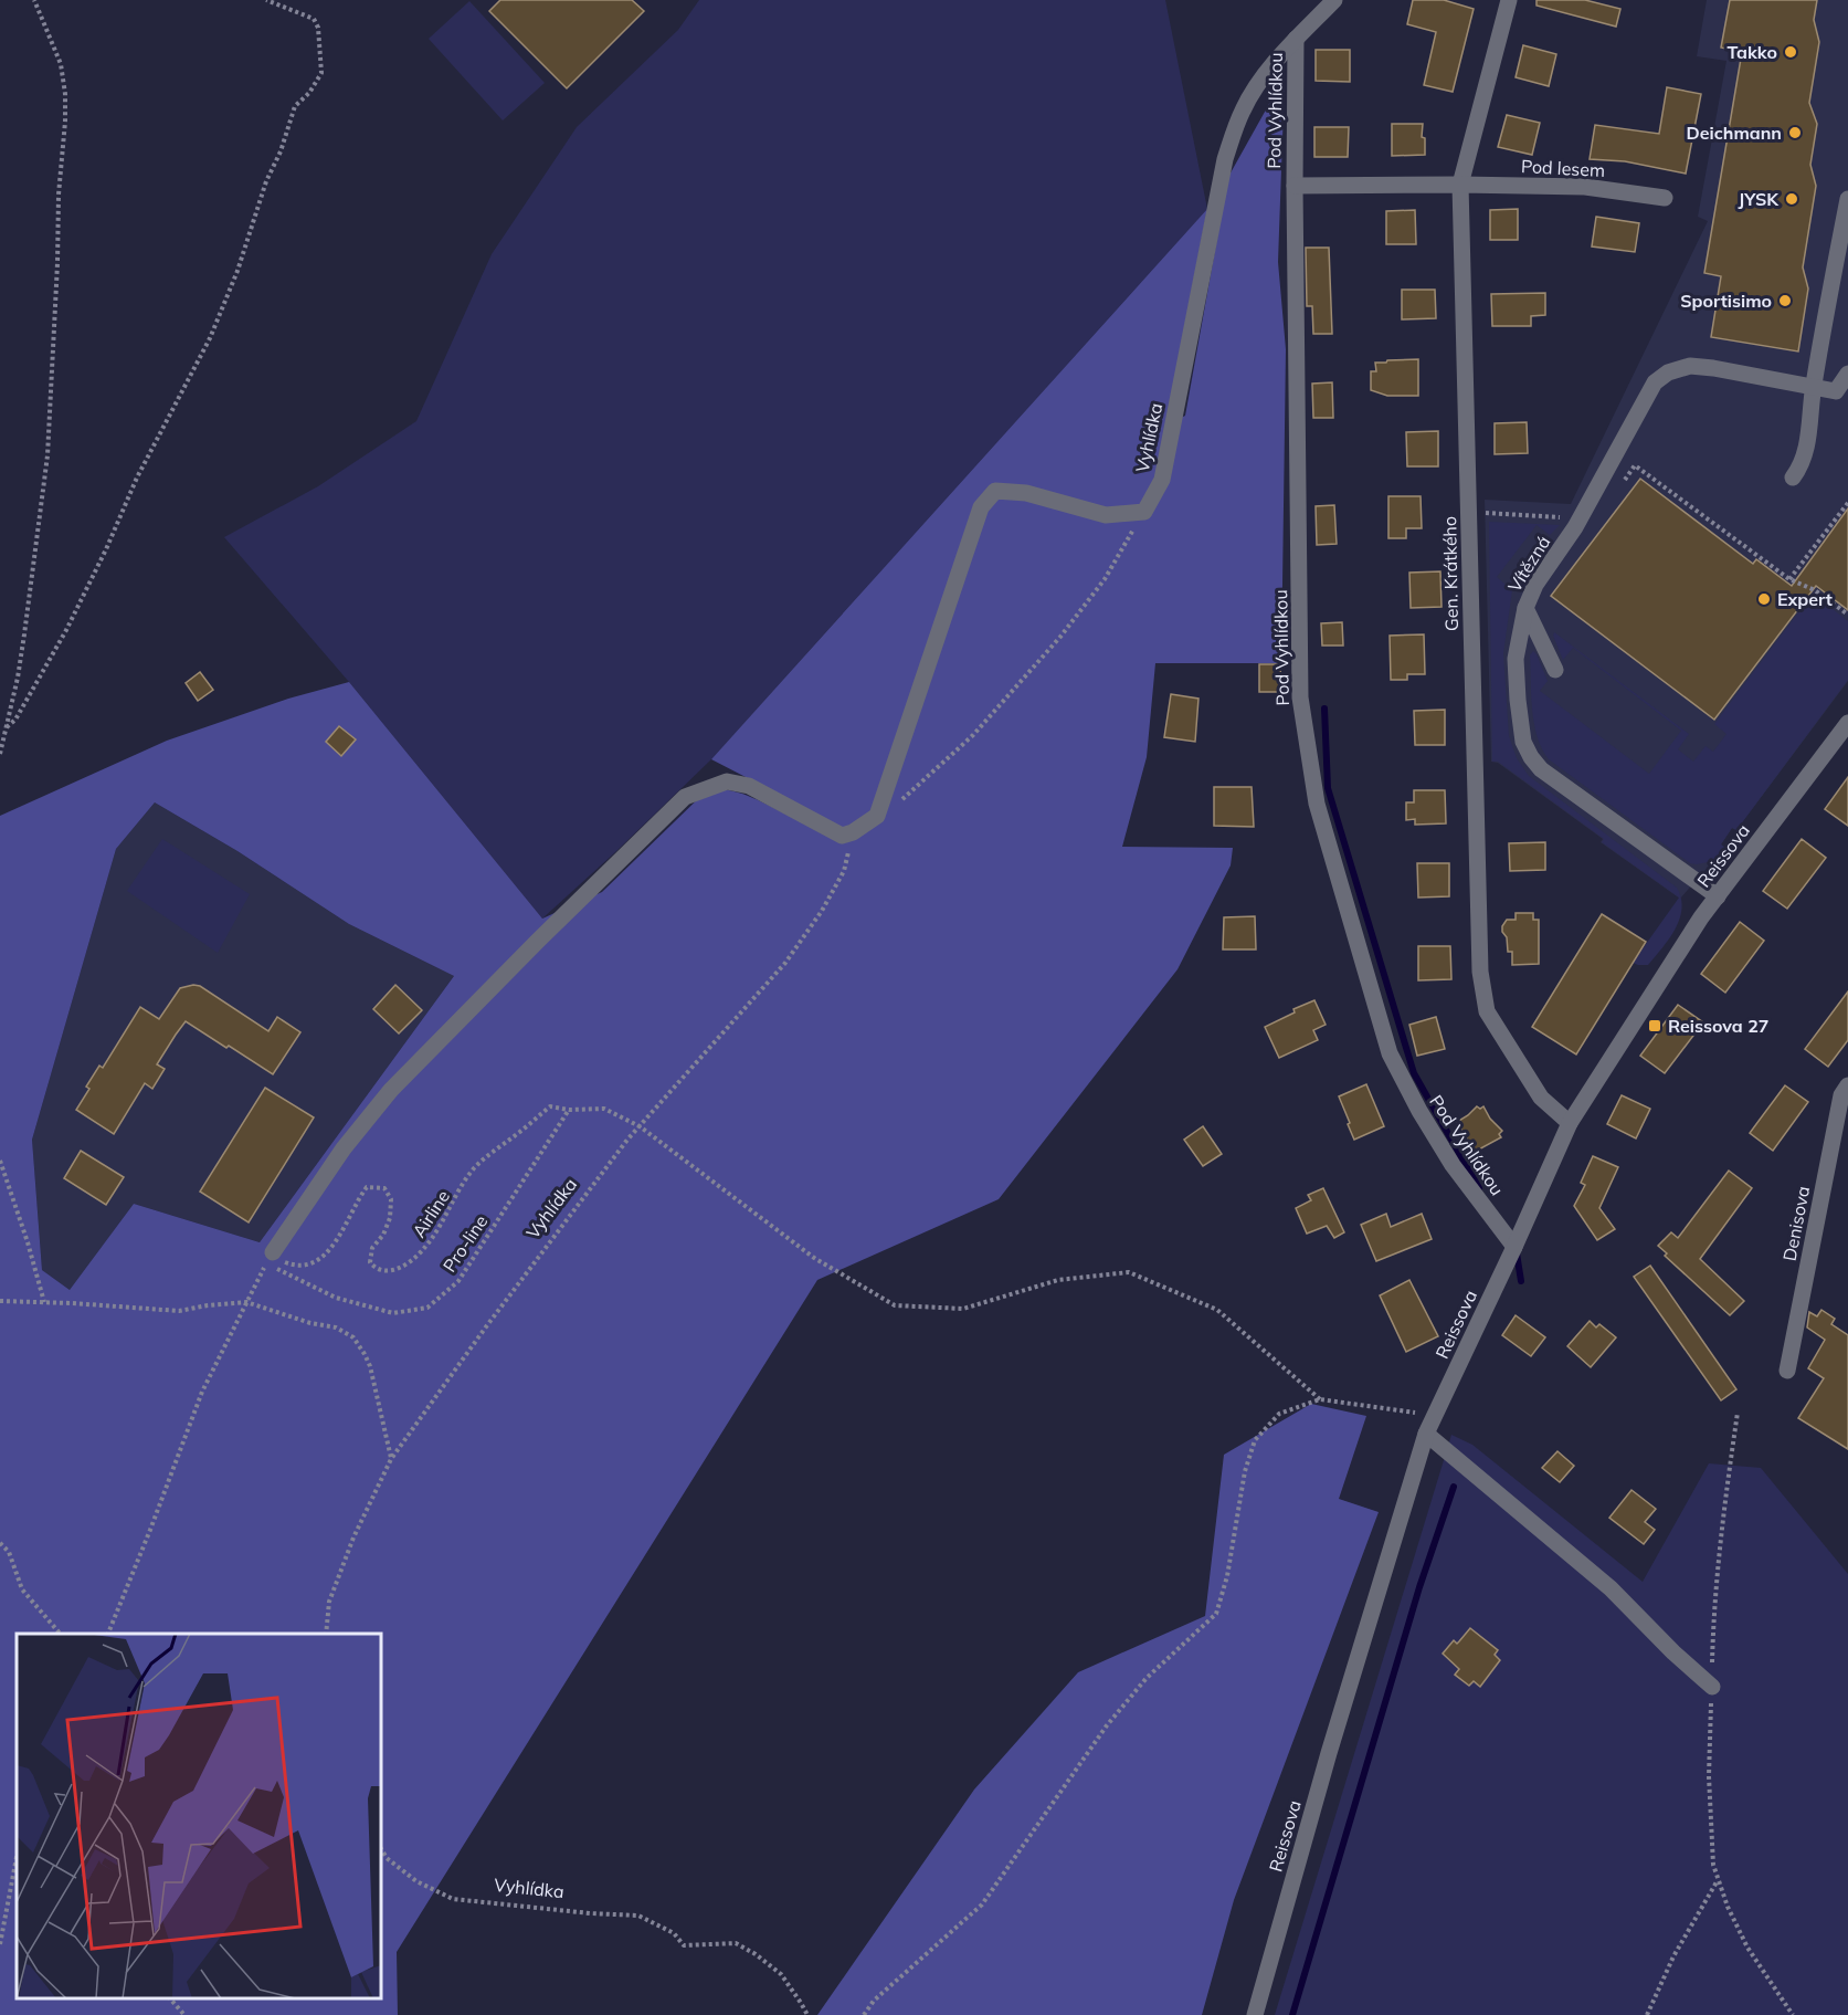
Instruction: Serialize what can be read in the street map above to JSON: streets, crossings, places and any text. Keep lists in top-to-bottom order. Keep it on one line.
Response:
{"streets":{"street":["Pod Vyhlídkou","Pod lesem","Vyhlídka","Vítězná","Gen. Krátkého","Reissova","Denisova"],"path":["Airline","Pro-line"]},"crossings":[["Pod Vyhlídkou","Pod lesem"],["Pod Vyhlídkou","Vyhlídka"],["Pod Vyhlídkou","Reissova"],["Pod lesem","Gen. Krátkého"],["Vítězná","Reissova"],["Gen. Krátkého","Reissova"],["Airline","Pro-line"]],"places":{"other":["Takko","Deichmann","JYSK","Sportisimo","Expert"],"transit":["Reissova 27"]}}
